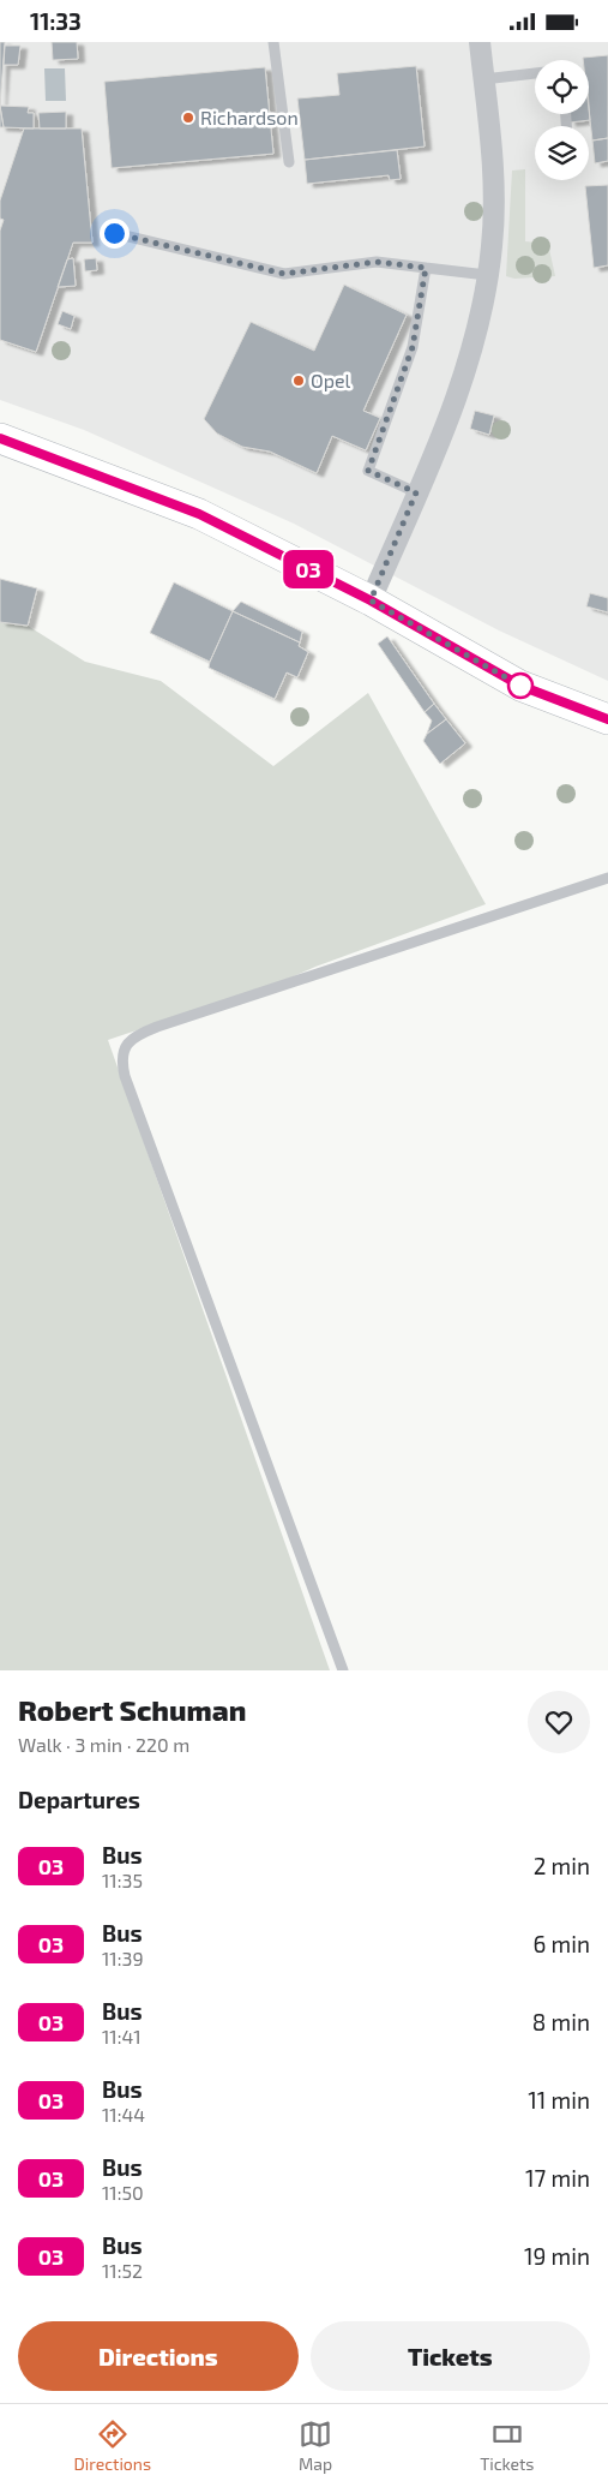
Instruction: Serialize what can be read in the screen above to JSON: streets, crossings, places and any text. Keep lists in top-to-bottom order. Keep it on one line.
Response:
{"places":["Richardson","Opel"],"lines":["bus line 03"],"page":{"status":"11:33","on_map":"03","heading":[["Robert Schuman","Walk · 3 min · 220 m"],"Departures"],"list":[{"mark":"03","name":"Bus","note":"11:35","value":"2 min"},{"mark":"03","name":"Bus","note":"11:39","value":"6 min"},{"mark":"03","name":"Bus","note":"11:41","value":"8 min"},{"mark":"03","name":"Bus","note":"11:44","value":"11 min"},{"mark":"03","name":"Bus","note":"11:50","value":"17 min"},{"mark":"03","name":"Bus","note":"11:52","value":"19 min"}],"buttons":["Directions","Tickets"],"tabs":["Directions","Map","Tickets"]}}
